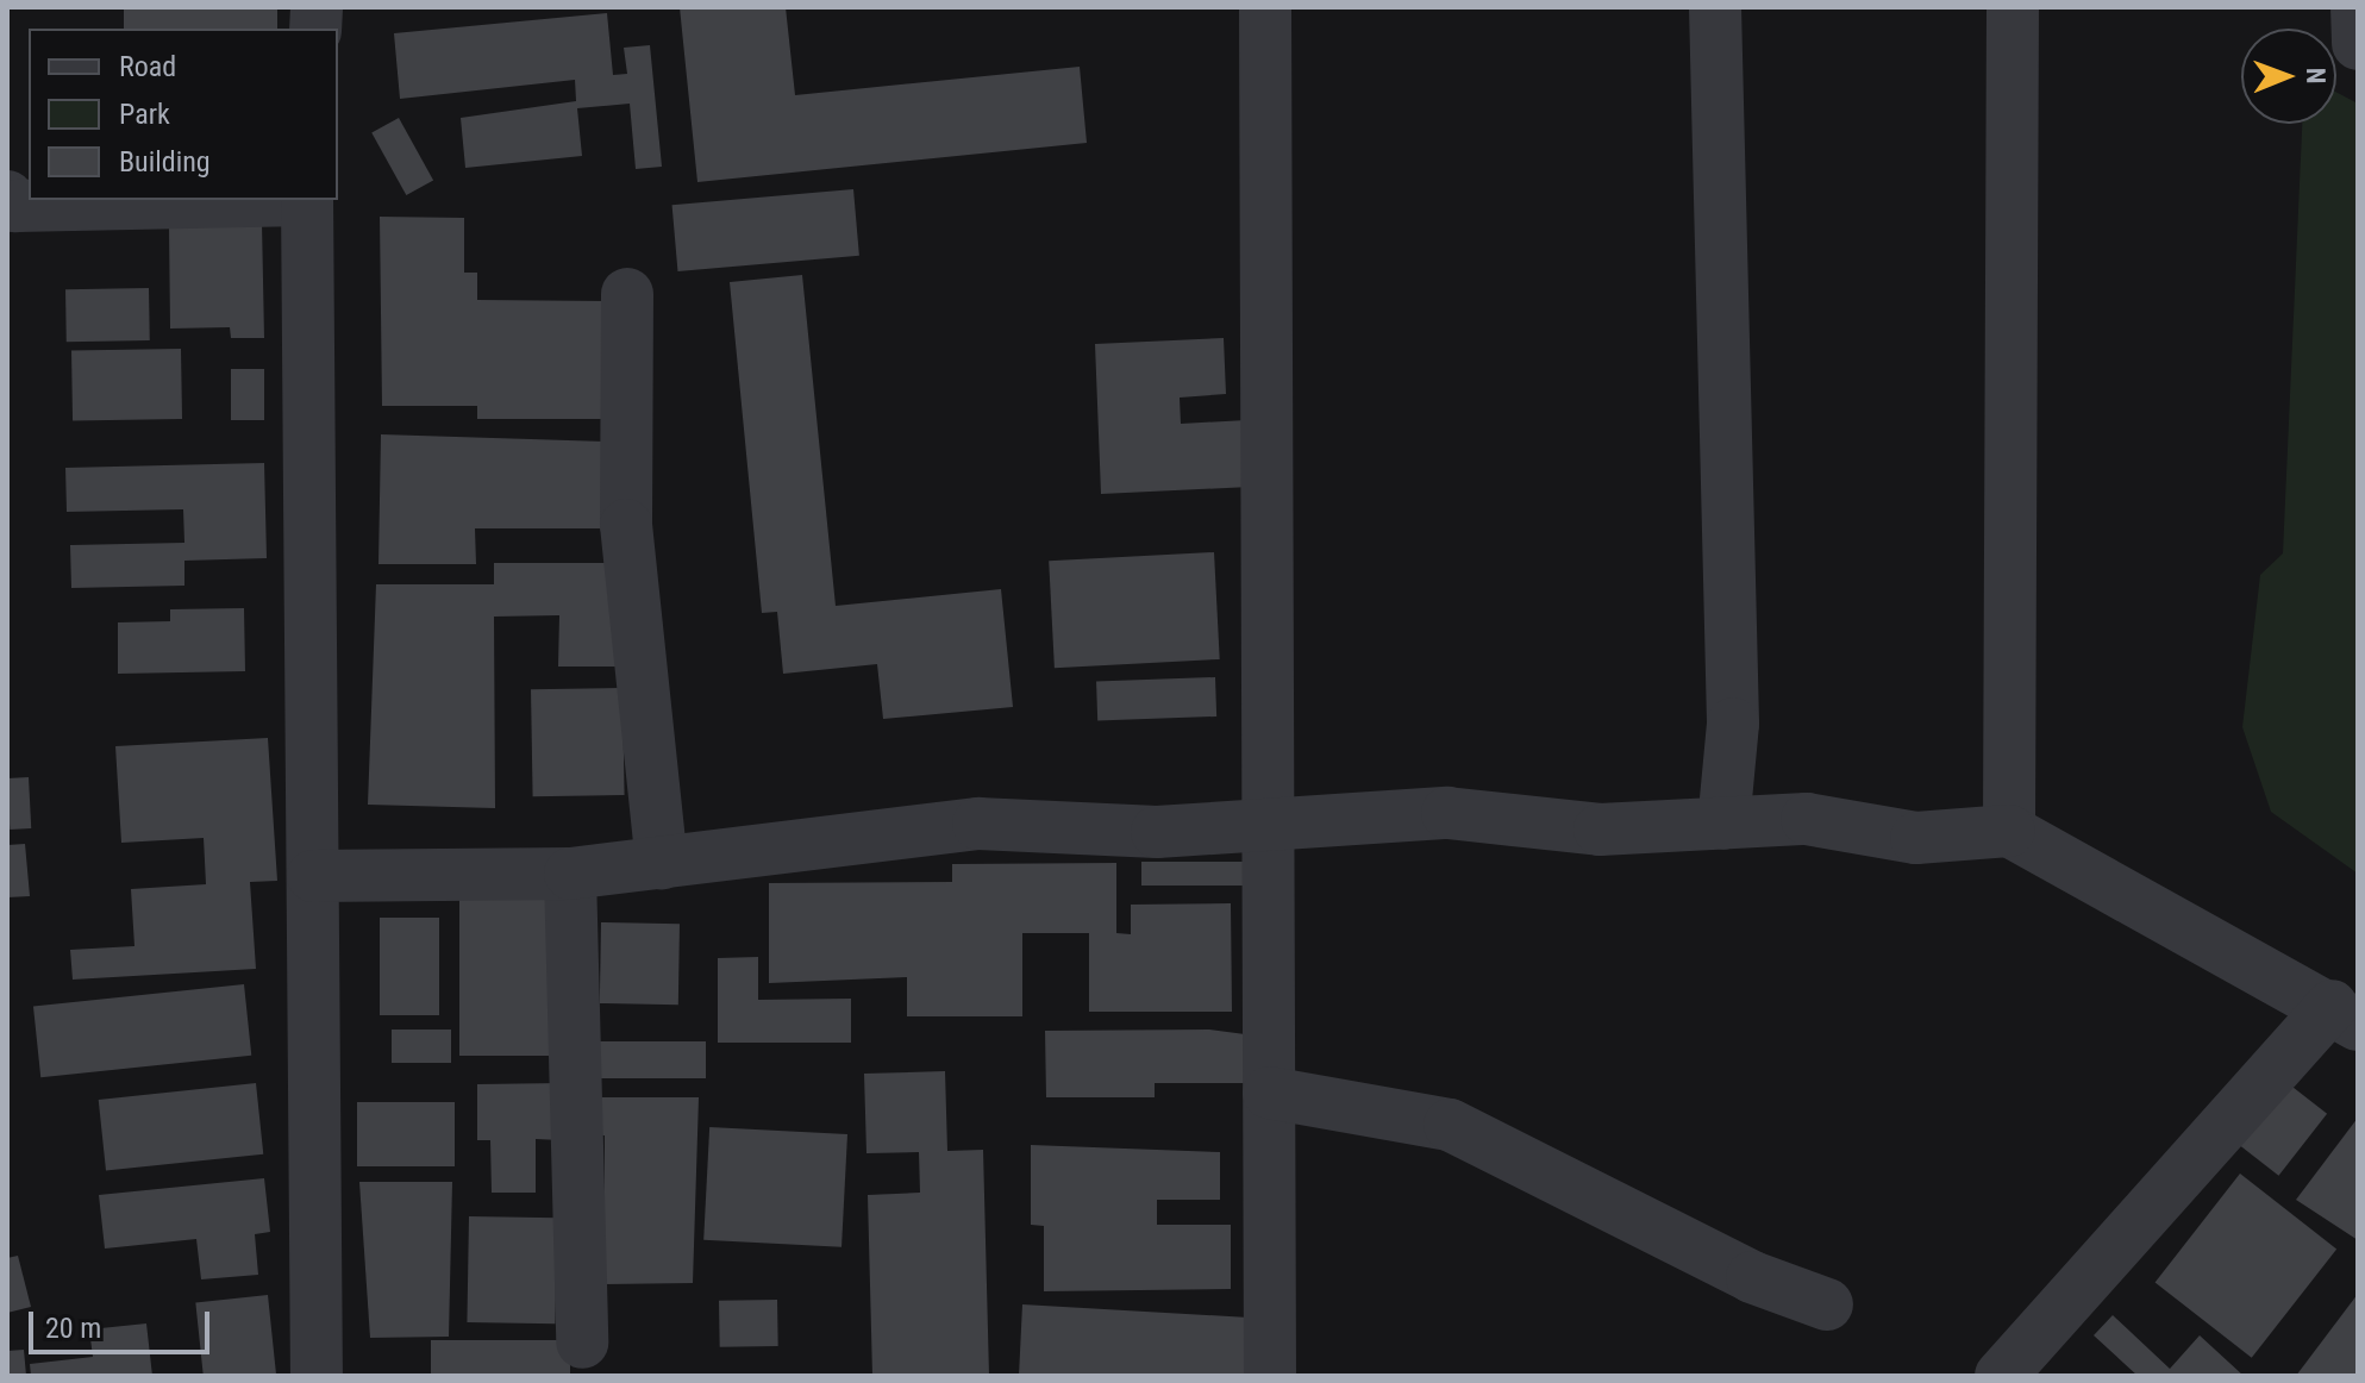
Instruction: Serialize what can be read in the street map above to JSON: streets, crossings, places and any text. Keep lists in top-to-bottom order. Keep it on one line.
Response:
{"legend":["Road","Park","Building"],"scale_bar":"20 m","north":"right"}
